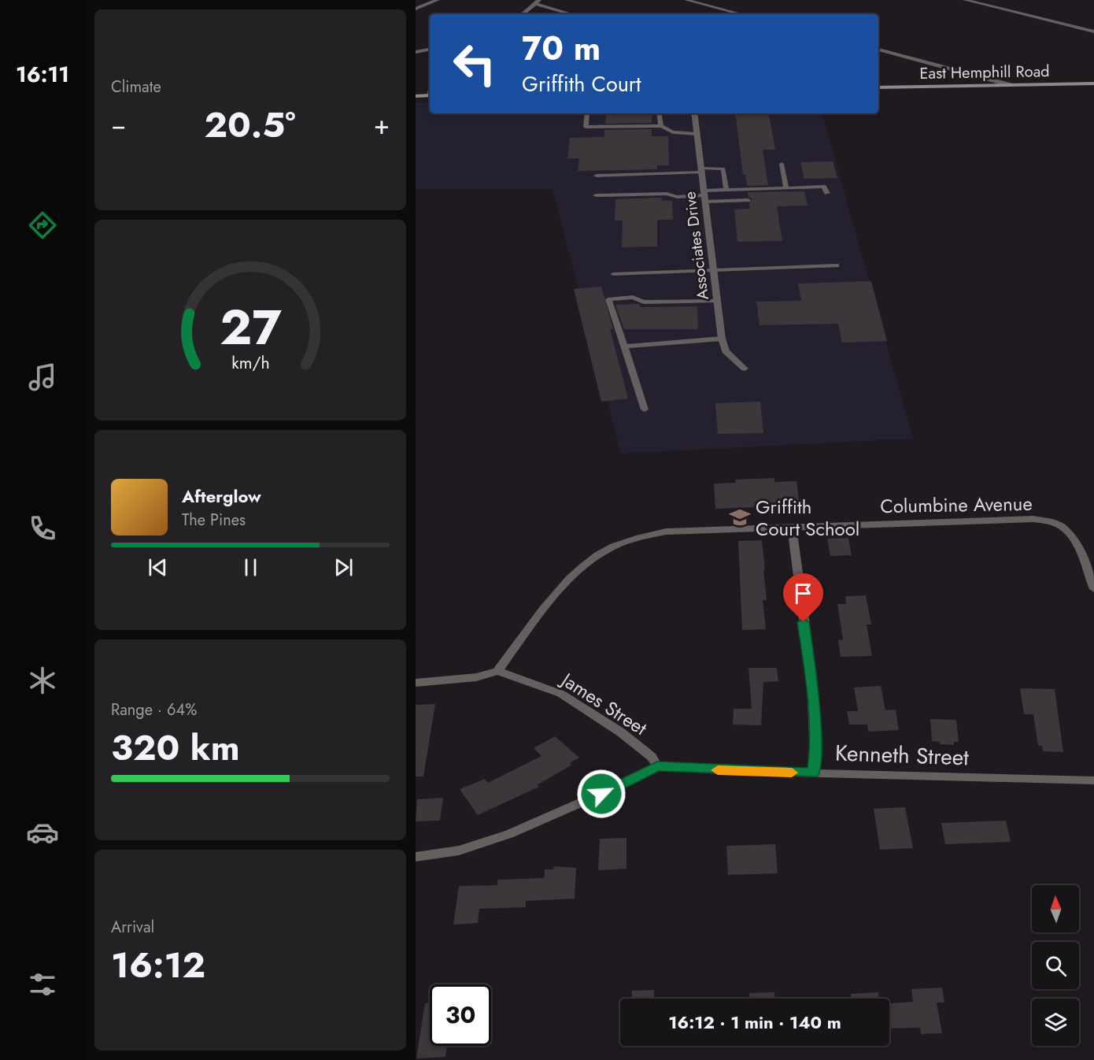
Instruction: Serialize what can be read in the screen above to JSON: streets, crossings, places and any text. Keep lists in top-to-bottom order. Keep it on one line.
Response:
{"streets":{"street":["East Hemphill Road","Associates Drive","Columbine Avenue","James Street","Kenneth Street"]},"crossings":[["Columbine Avenue","James Street"],["James Street","Kenneth Street"]],"places":{"school or university":["Griffith Court School"]},"north":"top","page":{"tabs":"16:11","tile":["Climate",["Range · 64%","320 km"],["Arrival","16:12"]],"turn":["70 m","Griffith Court"],"heat":["−","20.5°","+"],"song":["Afterglow","The Pines"],"limit":"30","trip":"16:12 · 1 min · 140 m","gauge":["27","km/h"]}}
